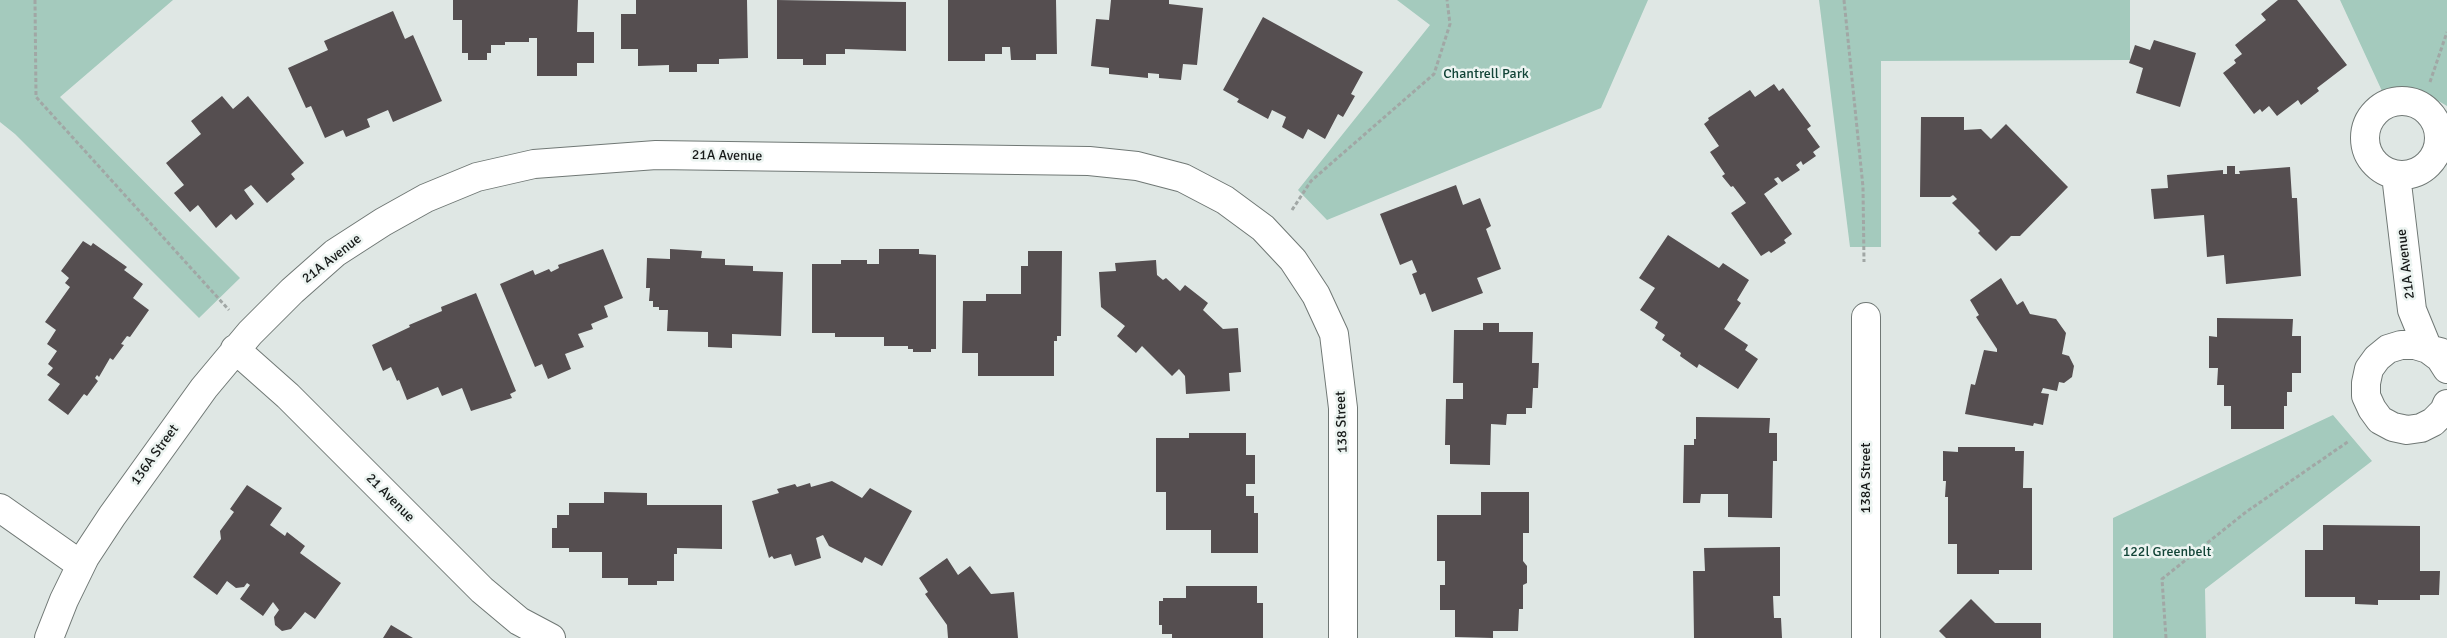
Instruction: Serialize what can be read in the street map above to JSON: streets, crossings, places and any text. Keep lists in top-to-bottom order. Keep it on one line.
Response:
{"streets":{"street":["21A Avenue","138 Street","136A Street","138A Street","21 Avenue"]},"crossings":[["21A Avenue","138 Street"],["21A Avenue","136A Street"],["21A Avenue","21 Avenue"],["136A Street","21 Avenue"]],"parks":["Chantrell Park","122l Greenbelt"]}
